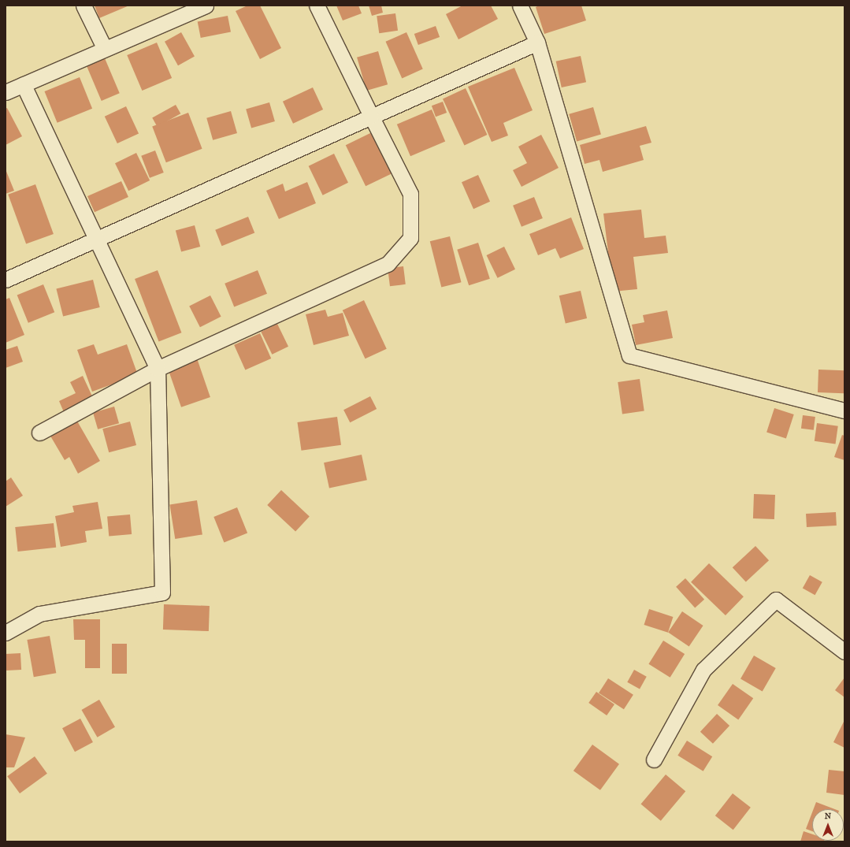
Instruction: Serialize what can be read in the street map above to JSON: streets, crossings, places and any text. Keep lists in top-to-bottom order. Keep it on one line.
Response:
{"north":"top"}
